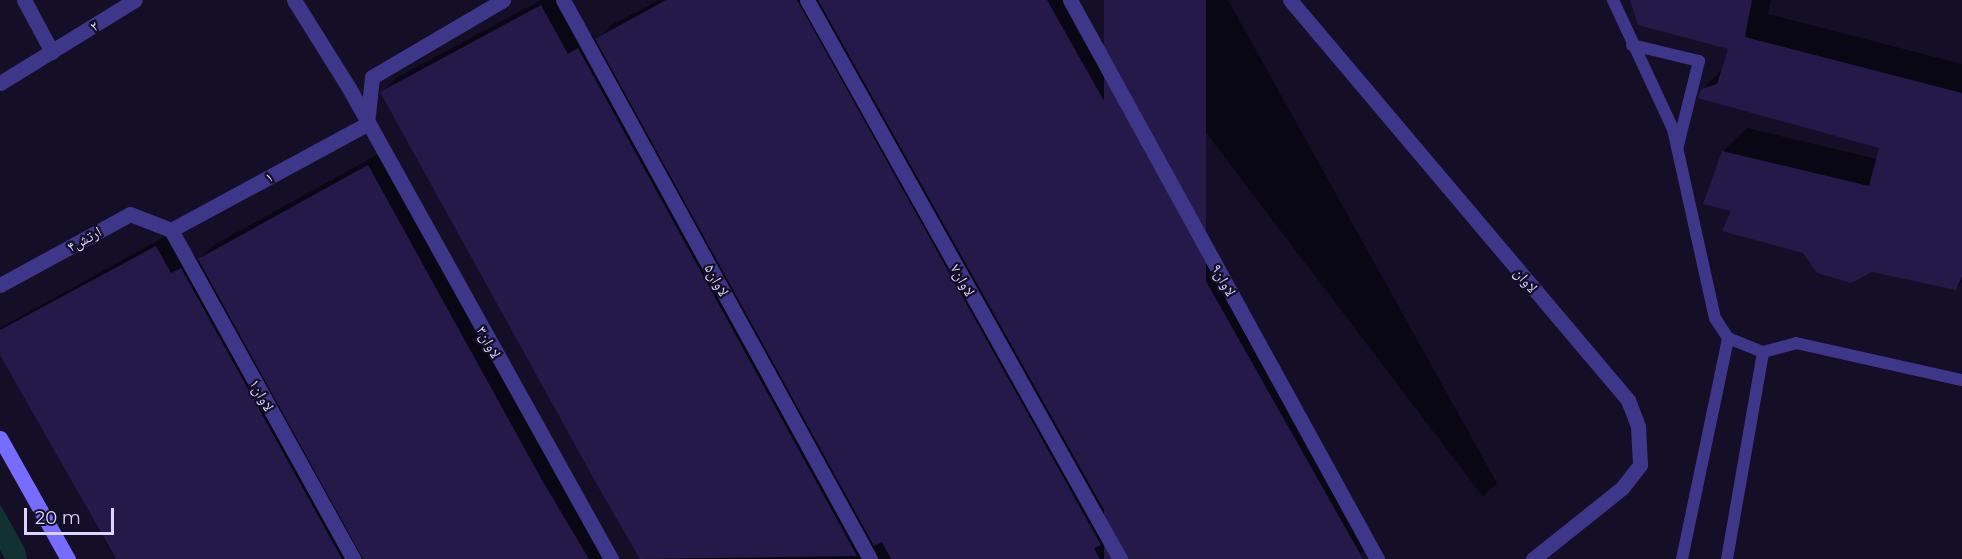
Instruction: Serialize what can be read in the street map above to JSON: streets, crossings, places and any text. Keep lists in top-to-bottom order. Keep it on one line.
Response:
{"streets":{"street":["۲","۱","۴ارتش","۵لاوان","۷لاوان","۹لاوان","لاوان","۳لاوان","۱لاوان"]},"crossings":[["۱","۴ارتش"],["۱","۳لاوان"],["۱","۱لاوان"],["۴ارتش","۱لاوان"]],"scale_bar":"20 m"}
